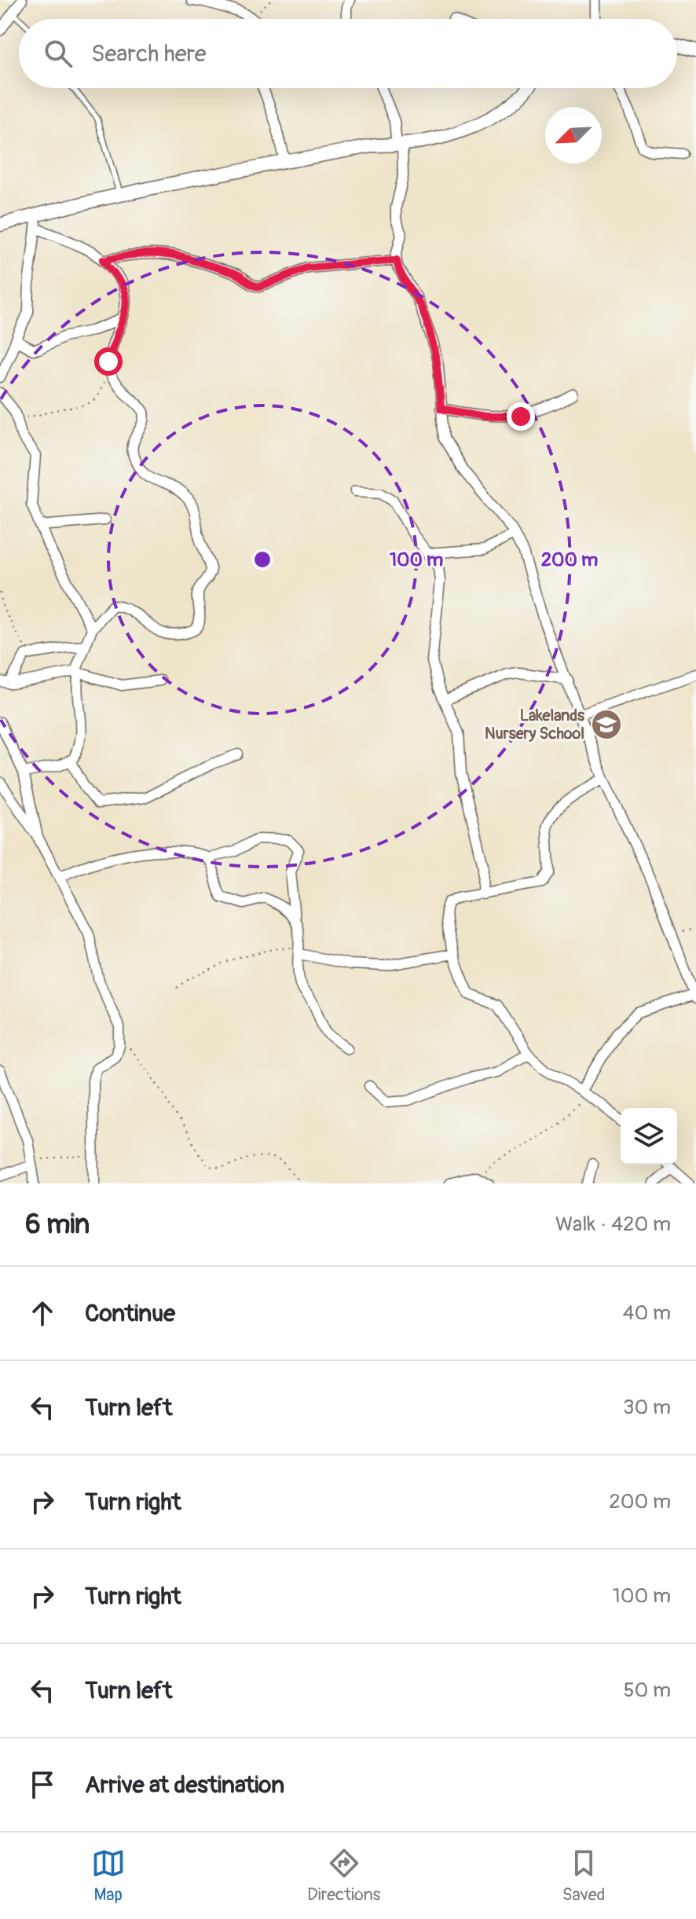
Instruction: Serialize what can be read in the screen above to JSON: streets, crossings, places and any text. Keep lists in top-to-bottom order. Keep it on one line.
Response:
{"places":{"school or university":["Lakelands Nursery School"]},"north":"bottom left","page":{"search":"Search here","heading":["6 min","Walk · 420 m"],"list":[["Continue","40 m"],["Turn left","30 m"],["Turn right","200 m"],["Turn right","100 m"],["Turn left","50 m"],"Arrive at destination"],"nav":["Map","Directions","Saved"]},"rings":["100 m","200 m"]}
